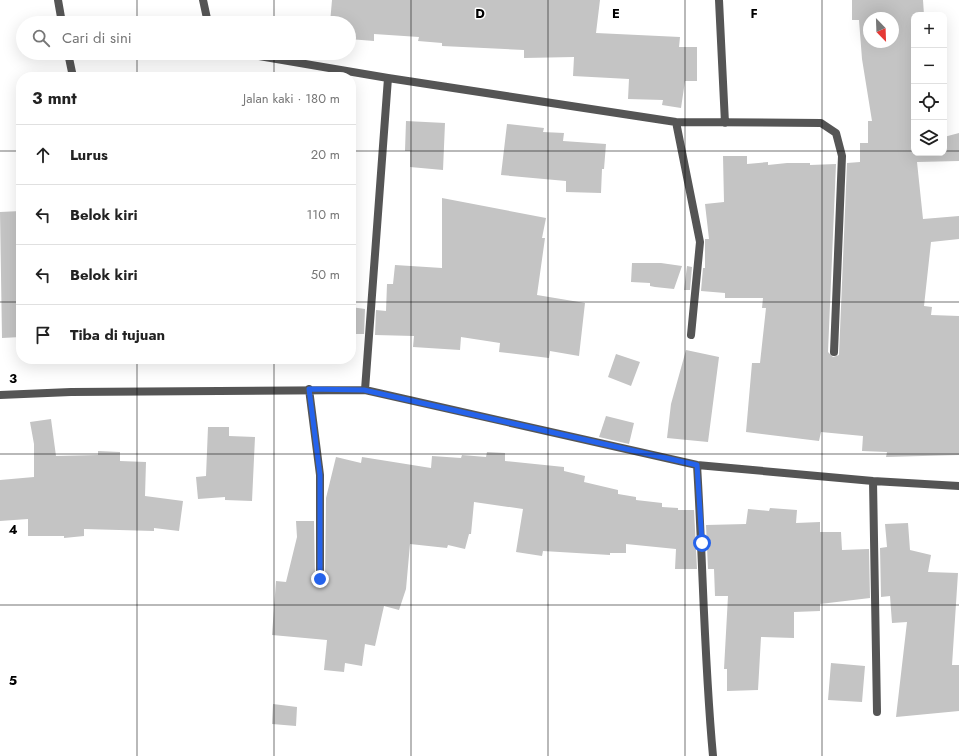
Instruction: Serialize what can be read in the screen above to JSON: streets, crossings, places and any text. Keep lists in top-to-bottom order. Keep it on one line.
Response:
{"north":"bottom right","page":{"map_buttons":["+","−"],"search":"Cari di sini","heading":["3 mnt","Jalan kaki · 180 m"],"list":[["Lurus","20 m"],["Belok kiri","110 m"],["Belok kiri","50 m"],"Tiba di tujuan"]},"grid":{"columns":["D","E","F"],"rows":["3","4","5"]}}
